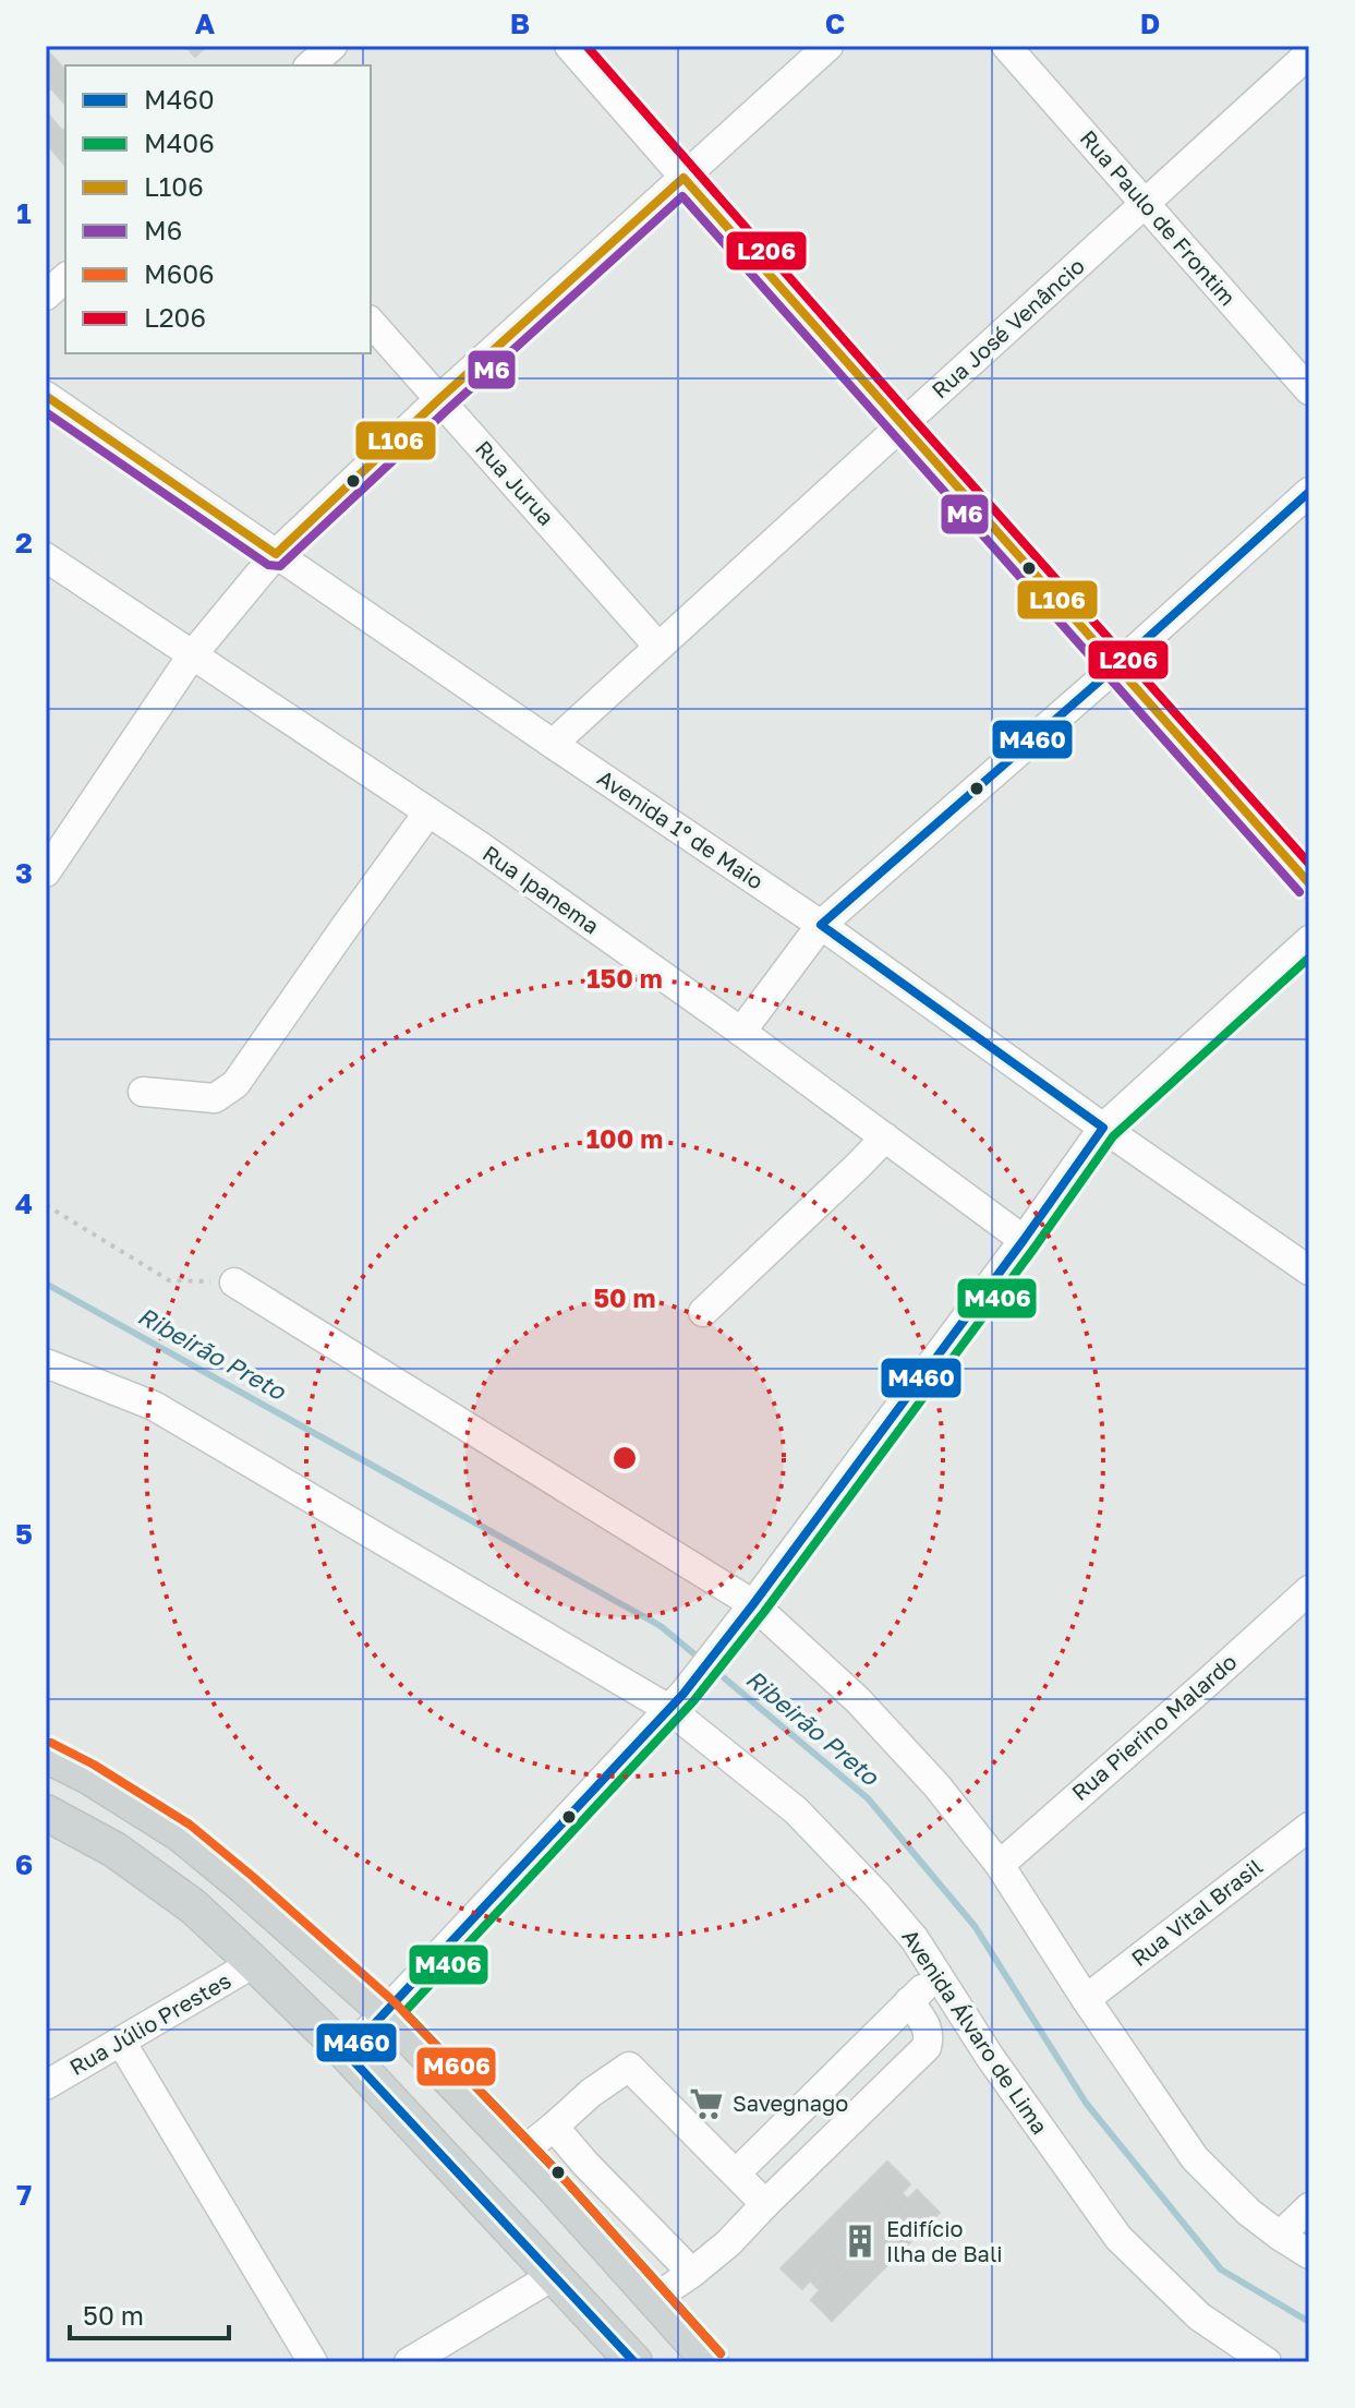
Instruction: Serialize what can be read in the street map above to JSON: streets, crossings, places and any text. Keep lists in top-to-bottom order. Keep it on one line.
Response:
{"streets":{"street":["Rua Paulo de Frontim","Rua José Venâncio","Rua Jurua","Avenida 1º de Maio","Rua Ipanema","Rua Pierino Malardo","Rua Vital Brasil","Rua Júlio Prestes","Avenida Álvaro de Lima"]},"crossings":[["Rua Paulo de Frontim","Rua José Venâncio"],["Rua José Venâncio","Rua Jurua"],["Rua José Venâncio","Avenida 1º de Maio"]],"water":["Ribeirão Preto"],"places":{"supermarket":["Savegnago"],"building":["Edifício Ilha de Bali"]},"lines":["transit line L206","transit line L106","transit line M6","transit line M460","transit line M406","transit line M606"],"legend":["M460","M406","L106","M6","M606","L206"],"scale_bar":"50 m","grid":{"columns":["A","B","C","D"],"rows":["1","2","3","4","5","6","7"]},"rings":["150 m","100 m","50 m"]}
